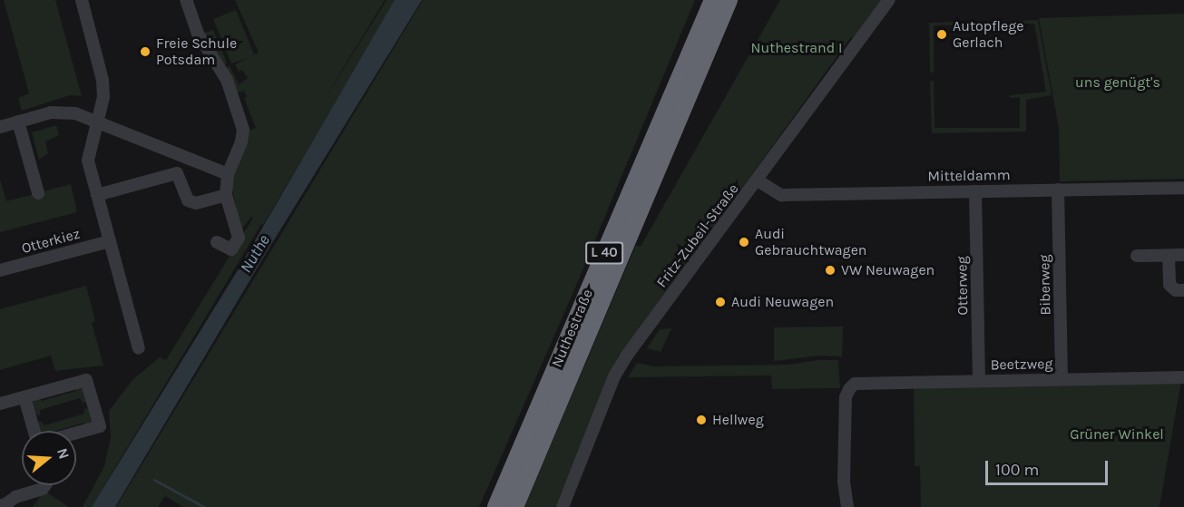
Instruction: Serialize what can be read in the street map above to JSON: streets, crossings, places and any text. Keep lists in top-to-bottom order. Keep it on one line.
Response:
{"streets":{"highway":["L 40","Nuthestraße"],"street":["Mitteldamm","Fritz-Zubeil-Straße","Otterkiez","Biberweg","Otterweg","Beetzweg"]},"crossings":[["Mitteldamm","Fritz-Zubeil-Straße"],["Mitteldamm","Biberweg"],["Mitteldamm","Otterweg"],["Biberweg","Beetzweg"],["Otterweg","Beetzweg"]],"water":["Nuthe"],"parks":["Nuthestrand I","uns genügt's","Grüner Winkel"],"places":["Autopflege Gerlach","Freie Schule Potsdam","Audi Gebrauchtwagen","VW Neuwagen","Audi Neuwagen","Hellweg"],"scale_bar":"100 m","north":"right"}
